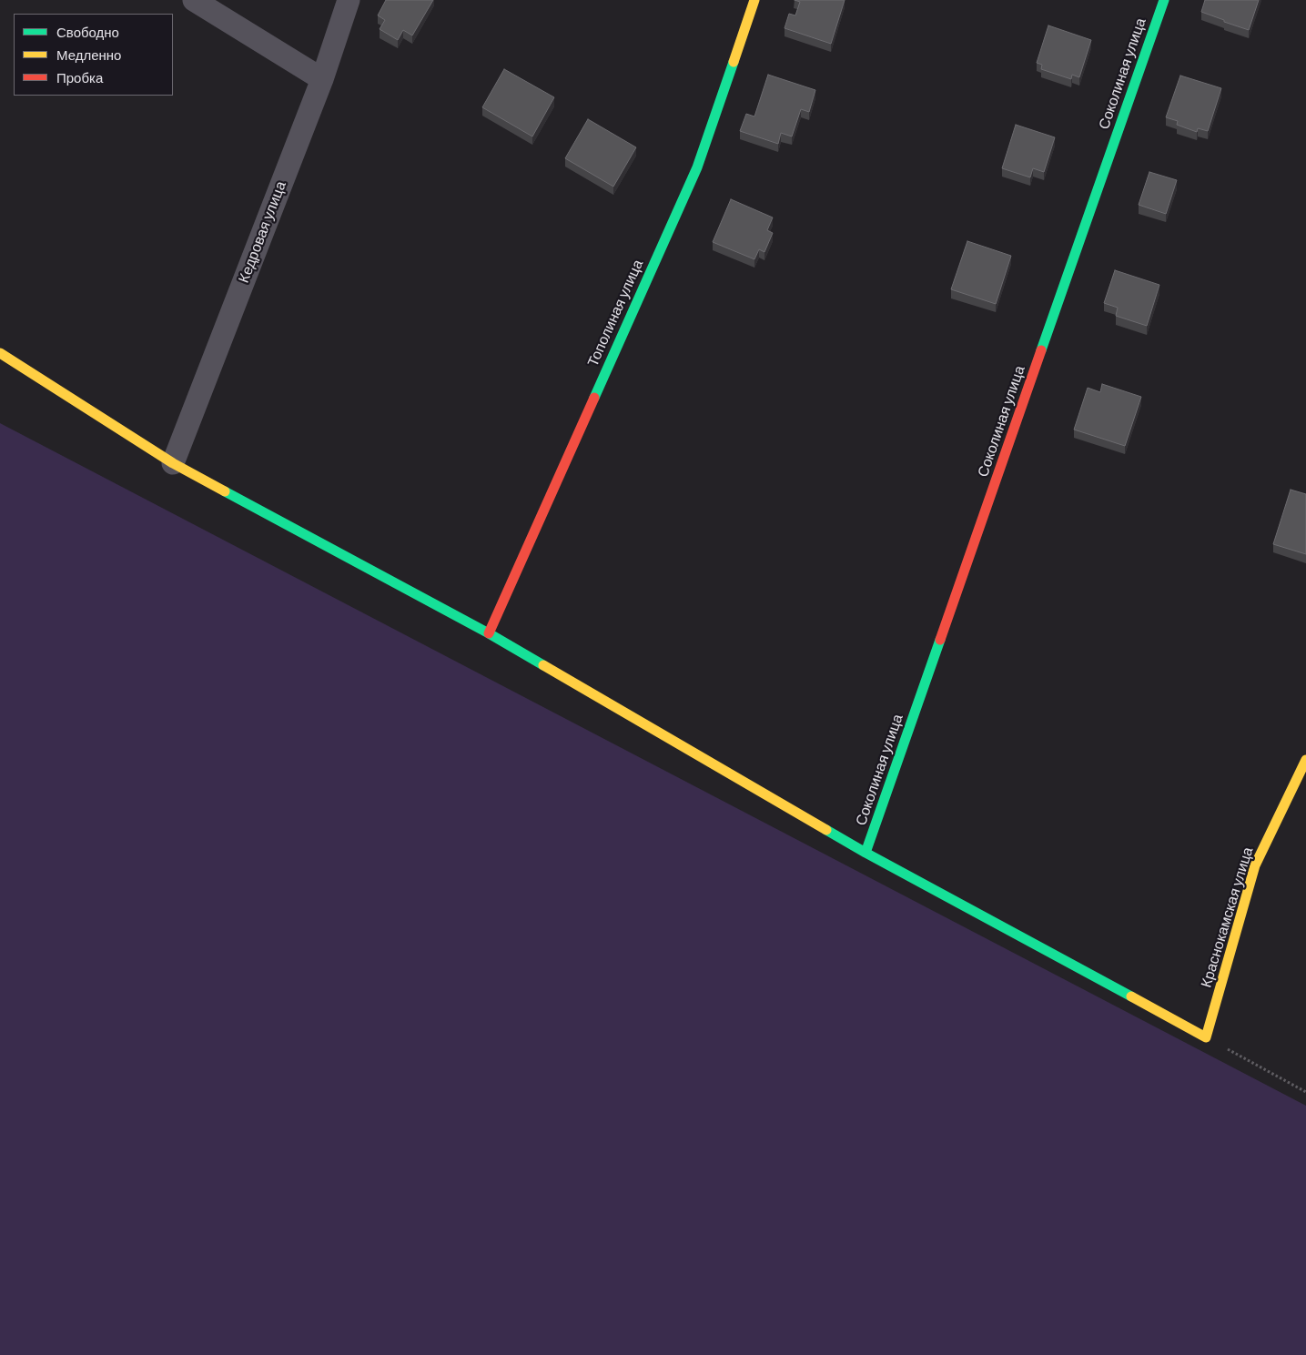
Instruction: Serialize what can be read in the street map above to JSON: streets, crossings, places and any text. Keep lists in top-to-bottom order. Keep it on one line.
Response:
{"streets":{"street":["Соколиная улица","Кедровая улица","Тополиная улица","Краснокамская улица"]},"legend":["Свободно","Медленно","Пробка"]}
